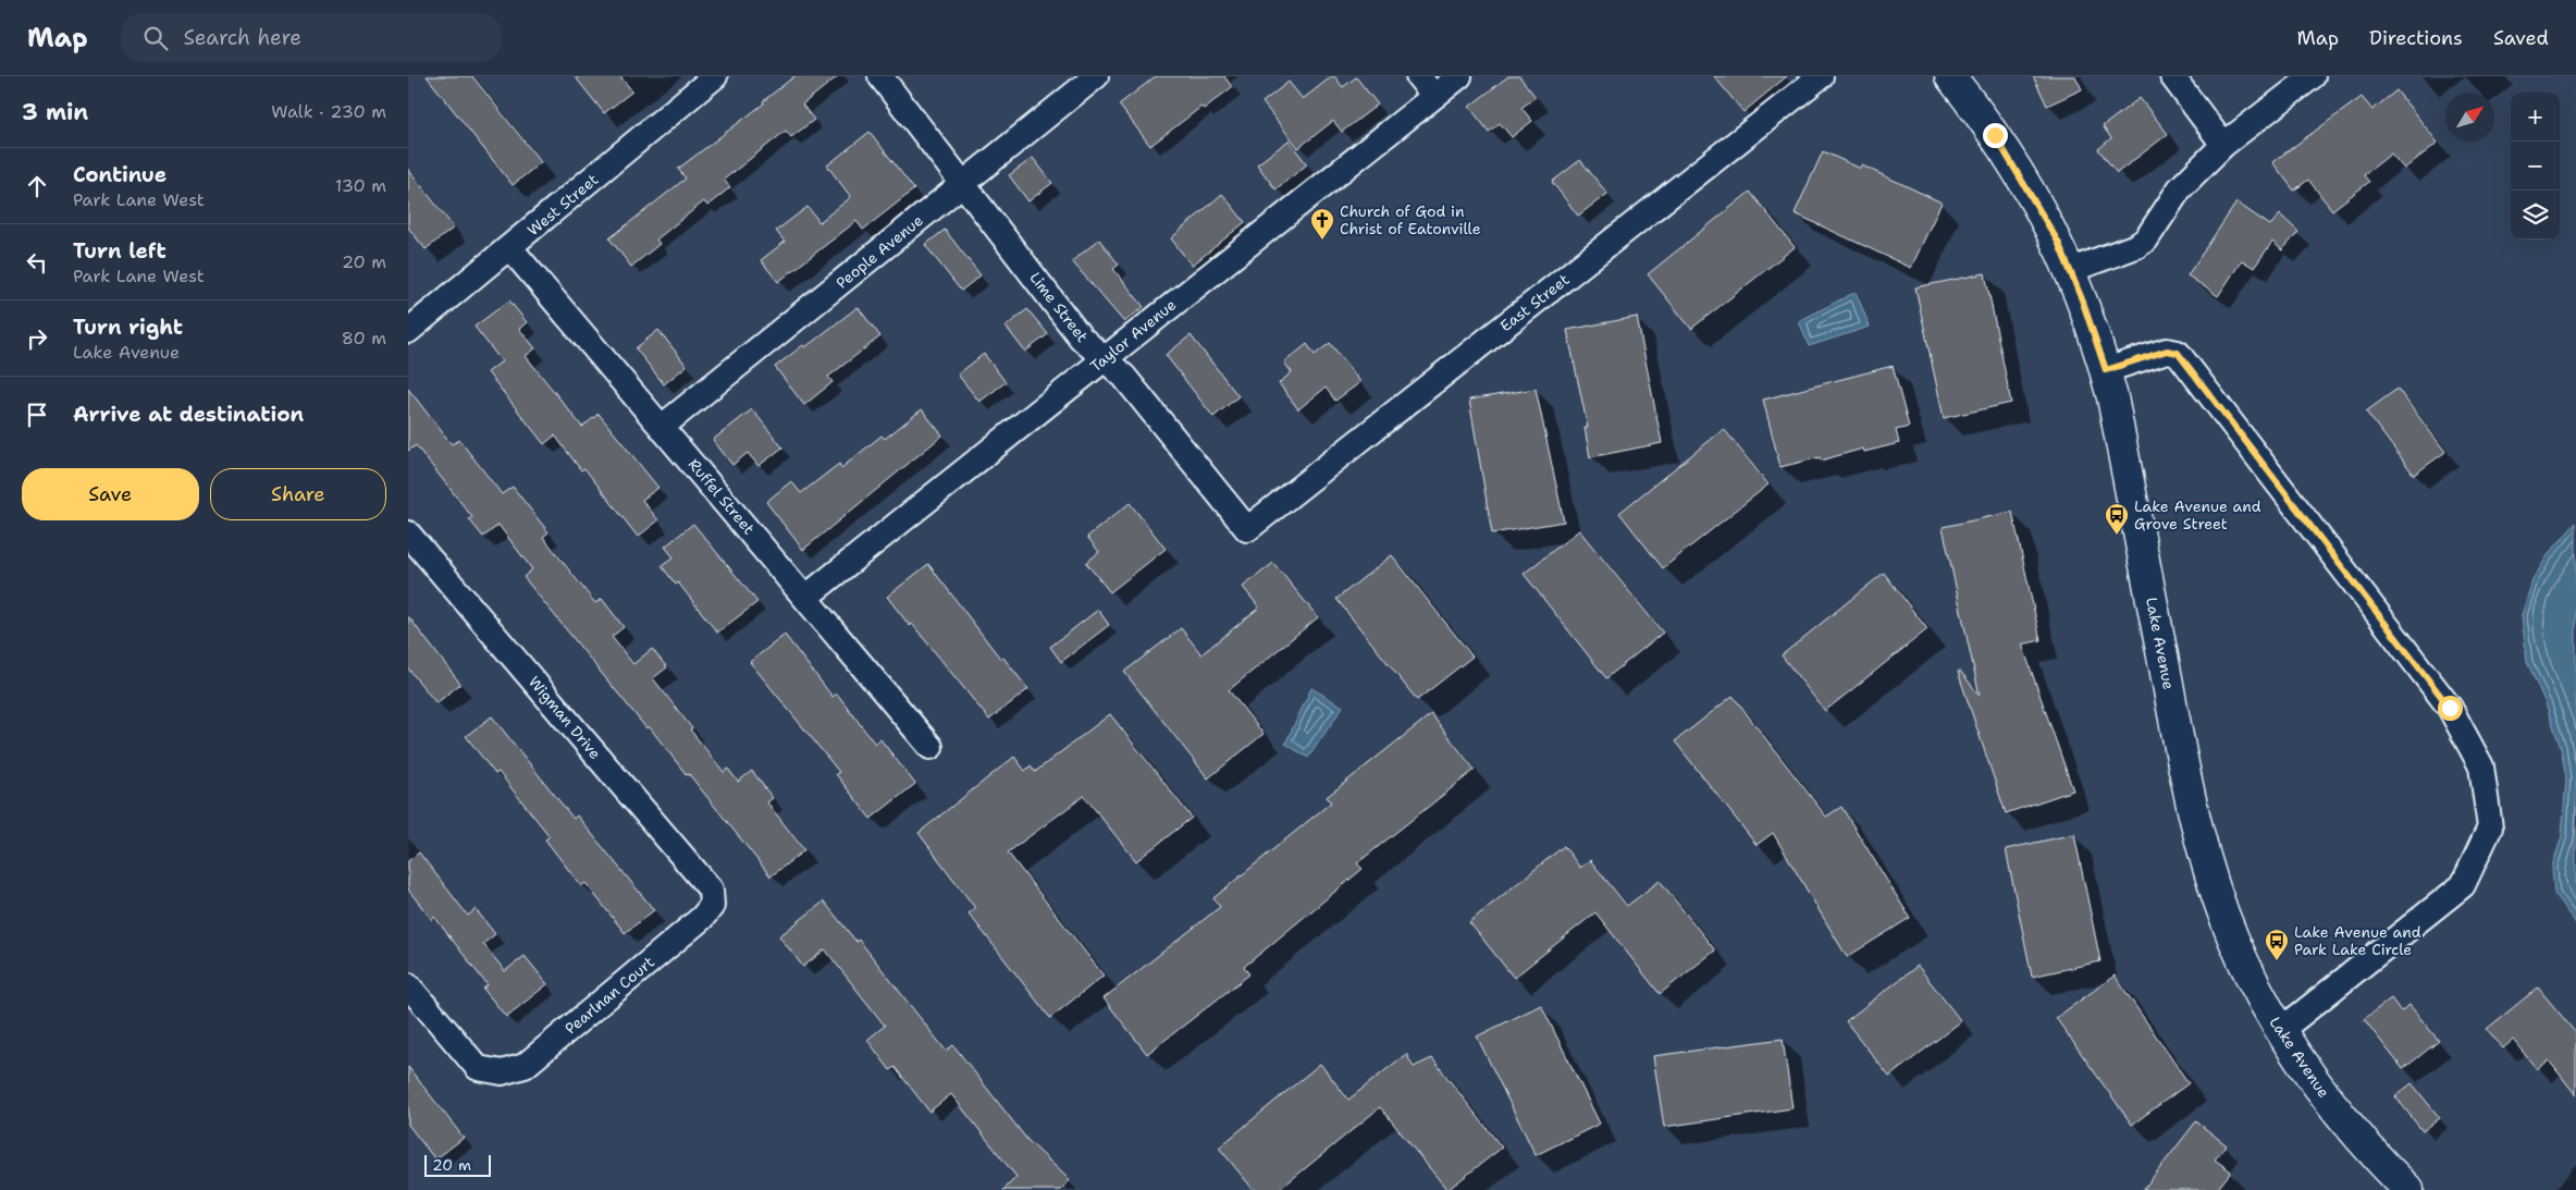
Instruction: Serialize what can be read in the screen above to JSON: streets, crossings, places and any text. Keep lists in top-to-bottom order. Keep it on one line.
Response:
{"streets":{"main road":["Lake Avenue"],"street":["West Street","People Avenue","East Street","Lime Street","Taylor Avenue","Ruffel Street","Wigman Drive","Pearlnan Court"]},"crossings":[["West Street","Ruffel Street"],["People Avenue","Lime Street"],["People Avenue","Ruffel Street"],["East Street","Lime Street"],["Lime Street","Taylor Avenue"],["Taylor Avenue","Ruffel Street"],["Wigman Drive","Pearlnan Court"]],"places":{"church":["Church of God in Christ of Eatonville"],"bus stop":["Lake Avenue and Grove Street","Lake Avenue and Park Lake Circle"]},"scale_bar":"20 m","north":"top right","page":{"header":"Map","search":"Search here","nav":["Map","Directions","Saved"],"heading":["3 min","Walk · 230 m"],"map_buttons":["+","−"],"list":[["Continue","Park Lane West","130 m"],["Turn left","Park Lane West","20 m"],["Turn right","Lake Avenue","80 m"],"Arrive at destination"],"buttons":["Save","Share"],"scale":"20 m"}}
